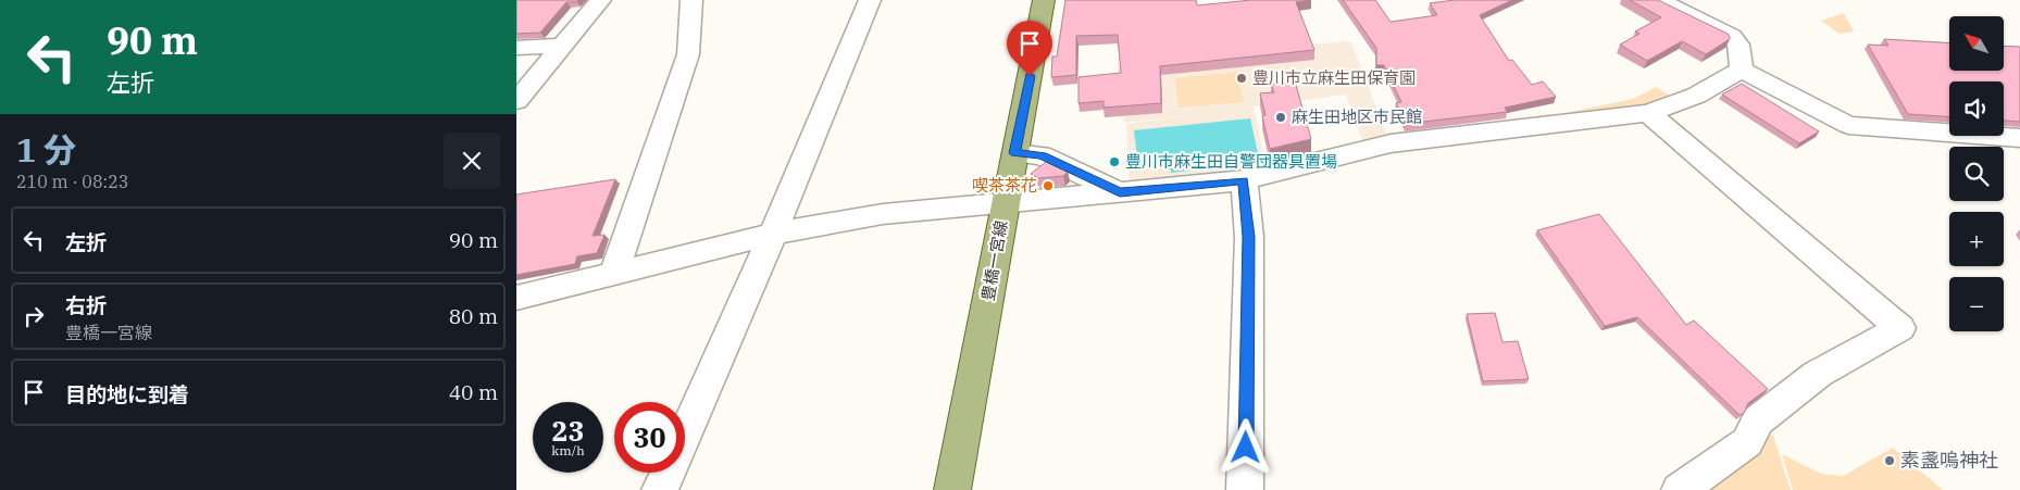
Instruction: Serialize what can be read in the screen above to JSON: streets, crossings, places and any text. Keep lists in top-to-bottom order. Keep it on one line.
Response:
{"streets":{"main road":["豊橋一宮線"]},"places":["豊川市立麻生田保育園","麻生田地区市民館","豊川市麻生田自警団器具置場","喫茶茶花","素盞嗚神社"],"north":"top left","page":{"turn":["90 m","左折"],"map_buttons":["+","−"],"heading":["1 分","210 m · 08:23"],"list":[{"name":"左折","value":"90 m"},{"name":"右折","note":"豊橋一宮線","value":"80 m"},{"name":"目的地に到着","value":"40 m"}],"speed":"23 km/h","limit":"30"}}
